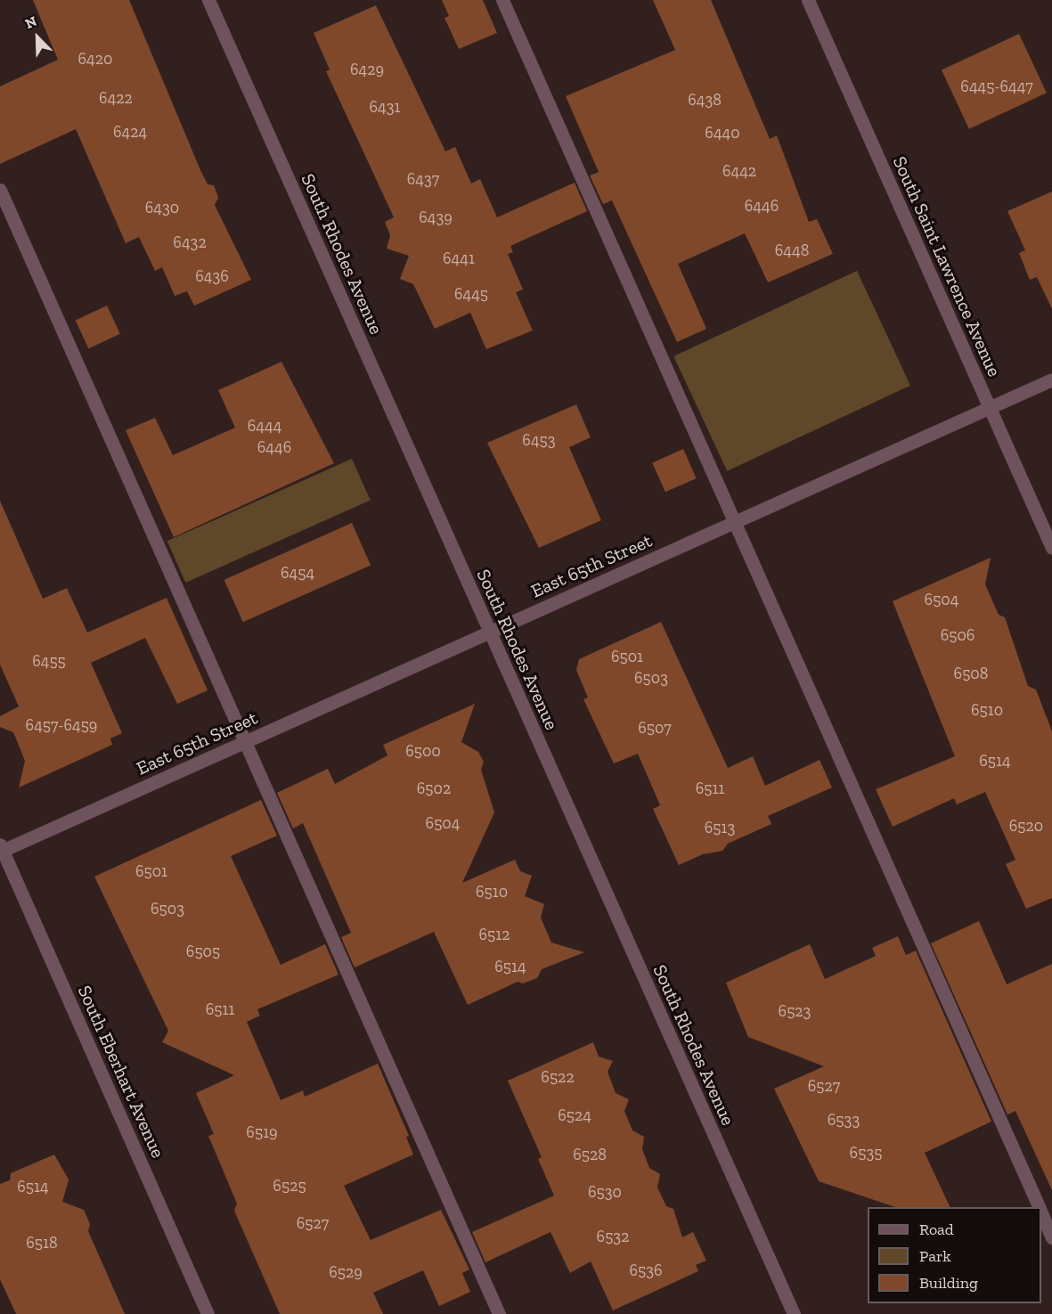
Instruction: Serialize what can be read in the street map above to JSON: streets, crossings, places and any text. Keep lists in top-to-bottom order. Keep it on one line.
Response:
{"streets":{"street":["South Rhodes Avenue","South Saint Lawrence Avenue","East 65th Street","South Eberhart Avenue"]},"crossings":[["South Rhodes Avenue","East 65th Street"],["South Saint Lawrence Avenue","East 65th Street"],["East 65th Street","South Eberhart Avenue"]],"house_numbers":["6420","6429","6445-6447","6422","6438","6431","6424","6440","6442","6437","6446","6430","6439","6432","6448","6441","6436","6445","6444","6453","6446","6454","6504","6506","6501","6455","6508","6503","6510","6457-6459","6507","6500","6514","6502","6511","6504","6520","6513","6501","6510","6503","6512","6505","6514","6511","6523","6522","6527","6524","6533","6519","6535","6528","6525","6514","6530","6527","6532","6518","6536","6529"],"legend":["Road","Park","Building"],"north":"top left"}
